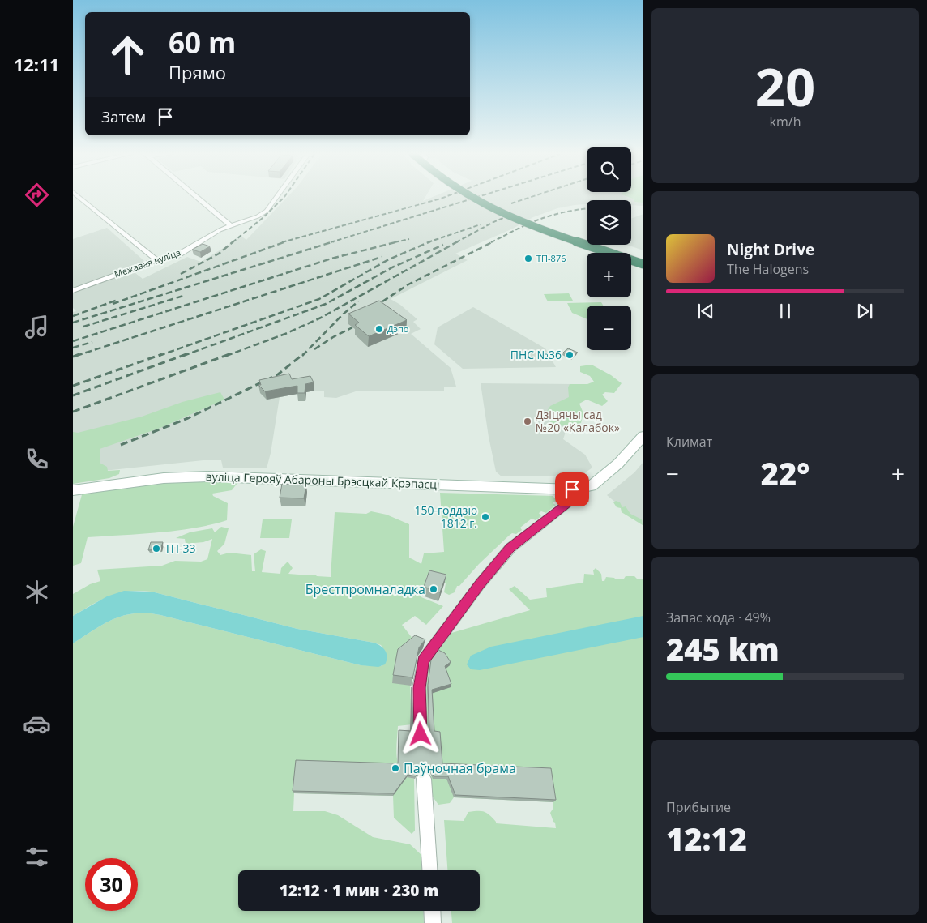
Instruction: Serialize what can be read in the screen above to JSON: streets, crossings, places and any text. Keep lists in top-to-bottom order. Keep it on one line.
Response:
{"streets":{"main road":["вуліца Герояў Абароны Брэсцкай Крэпасці"],"street":["Межавая вуліца"]},"places":["ТП-876","Дэпо","ПНС №36","Дзіцячы сад №20 «Калабок»","150-годдзю 1812 г.","ТП-33","Брестпромналадка","Паўночная брама"],"page":{"tabs":"12:11","tile":[["20","km/h"],"Климат",["Запас хода · 49%","245 km"],["Прибытие","12:12"]],"turn":["60 m","Прямо"],"then":"Затем","map_buttons":["+","−"],"song":["Night Drive","The Halogens"],"heat":["−","22°","+"],"limit":"30","trip":"12:12 · 1 мин · 230 m"}}
